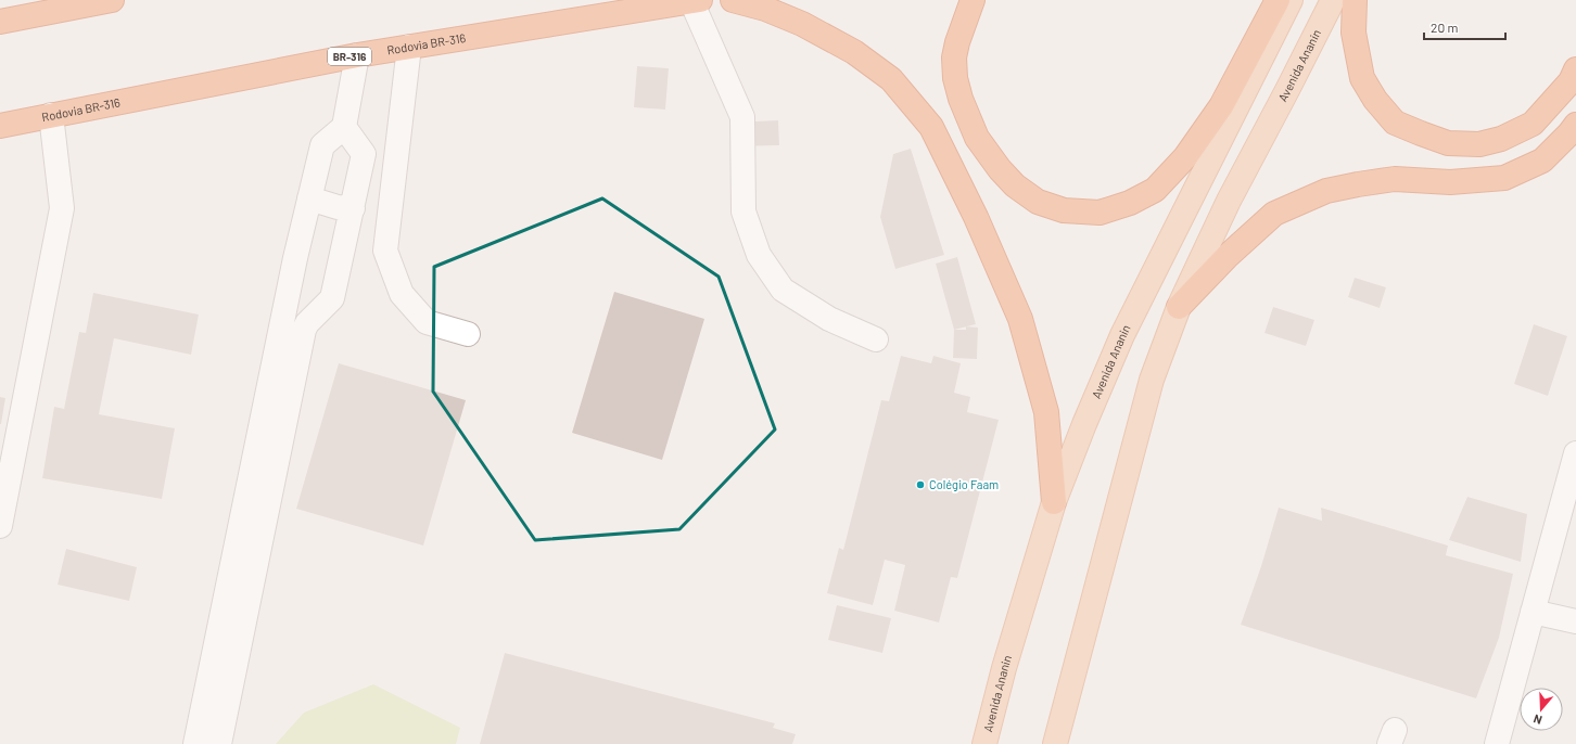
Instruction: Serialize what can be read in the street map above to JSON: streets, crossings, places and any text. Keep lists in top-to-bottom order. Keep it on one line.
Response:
{"streets":{"highway":["Rodovia BR-316","BR-316"],"main road":["Avenida Ananin"]},"places":["Colégio Faam"],"scale_bar":"20 m","north":"bottom"}
